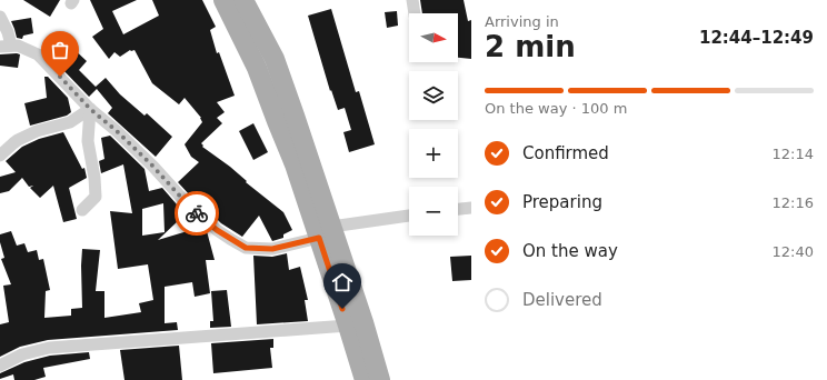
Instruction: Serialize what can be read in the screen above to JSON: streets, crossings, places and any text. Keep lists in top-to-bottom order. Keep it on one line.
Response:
{"north":"right","page":{"heading":["2 min","Arriving in","12:44–12:49"],"map_buttons":["+","−"],"bar":"On the way · 100 m","list":[["Confirmed","12:14"],["Preparing","12:16"],["On the way","12:40"],"Delivered"]}}
